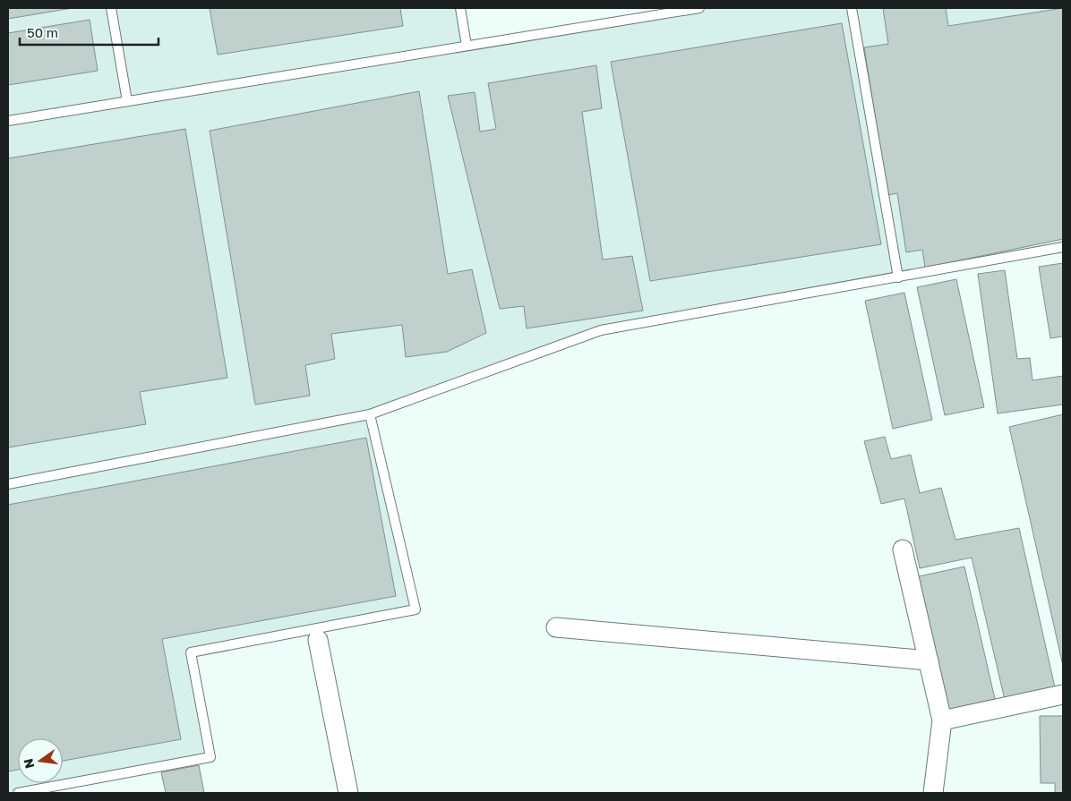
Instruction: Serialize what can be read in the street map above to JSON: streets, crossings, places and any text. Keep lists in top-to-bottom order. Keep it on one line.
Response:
{"scale_bar":"50 m","north":"left"}
